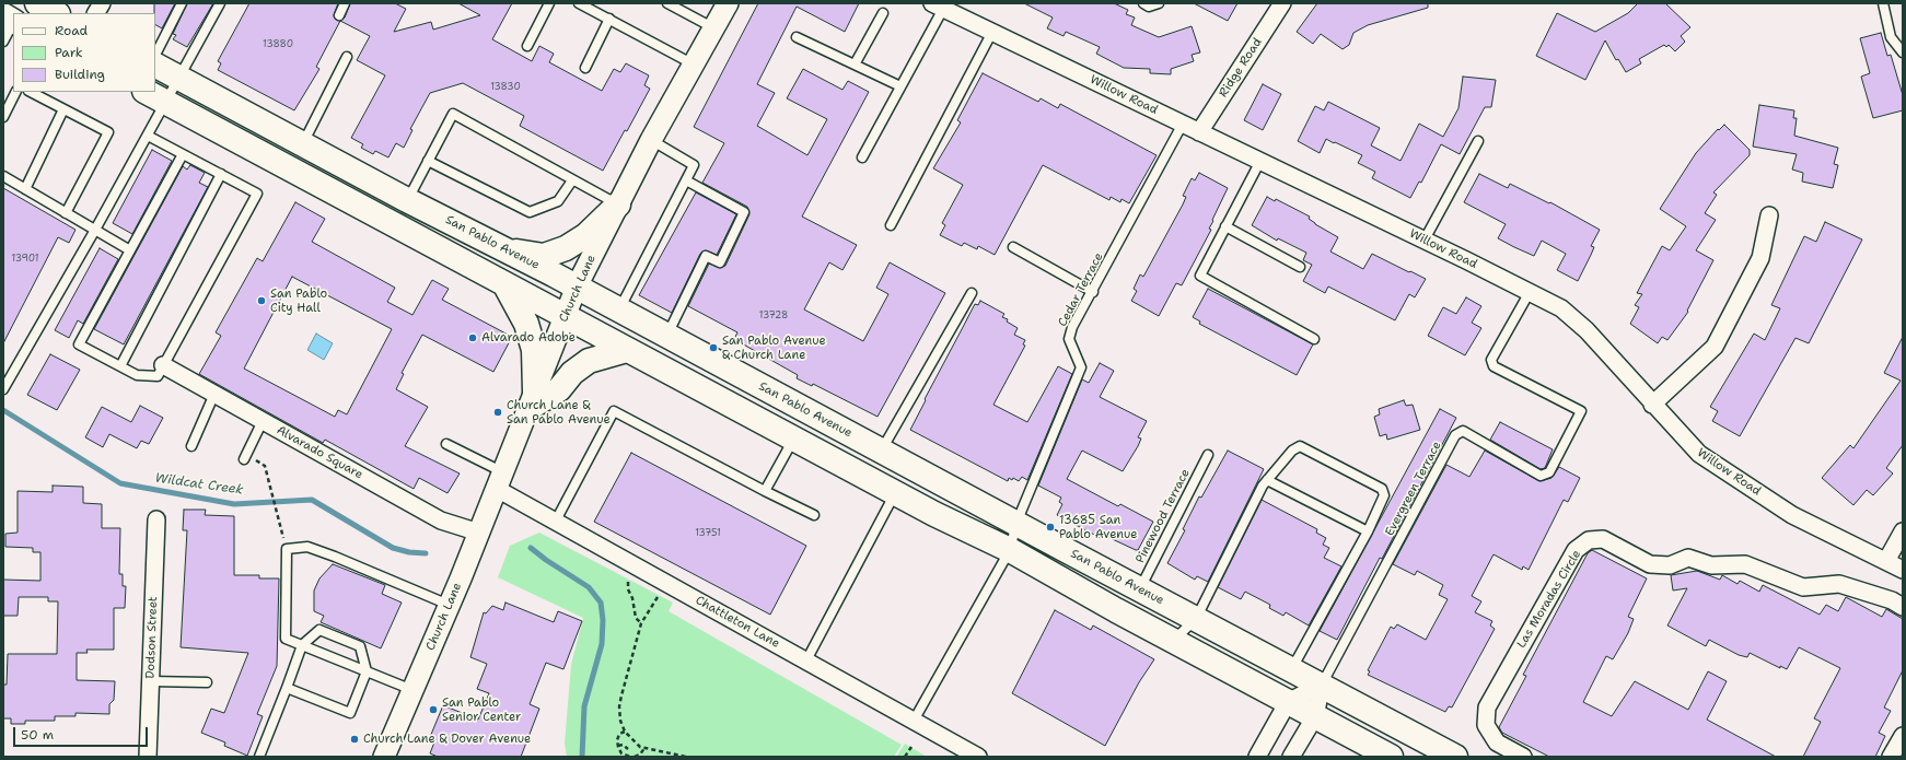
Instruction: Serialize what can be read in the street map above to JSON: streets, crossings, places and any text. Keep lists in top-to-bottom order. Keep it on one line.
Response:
{"streets":{"main road":["San Pablo Avenue"],"street":["Ridge Road","Willow Road","Church Lane","Alvarado Square","Las Moradas Circle","Chattleton Lane","Dodson Street"],"lane":["Cedar Terrace","Evergreen Terrace","Pinewood Terrace"]},"crossings":[["Ridge Road","Willow Road"],["Willow Road","Cedar Terrace"],["Willow Road","Evergreen Terrace"],["San Pablo Avenue","Church Lane"],["San Pablo Avenue","Cedar Terrace"],["San Pablo Avenue","Evergreen Terrace"],["San Pablo Avenue","Pinewood Terrace"],["Church Lane","Alvarado Square"],["Church Lane","Chattleton Lane"]],"water":["Wildcat Creek"],"places":["San Pablo City Hall","Alvarado Adobe","San Pablo Avenue & Church Lane","Church Lane & San Pablo Avenue","13685 San Pablo Avenue","San Pablo Senior Center","Church Lane & Dover Avenue"],"house_numbers":["13880","13830","13901","13728","13751"],"legend":["Road","Park","Building"],"scale_bar":"50 m"}
